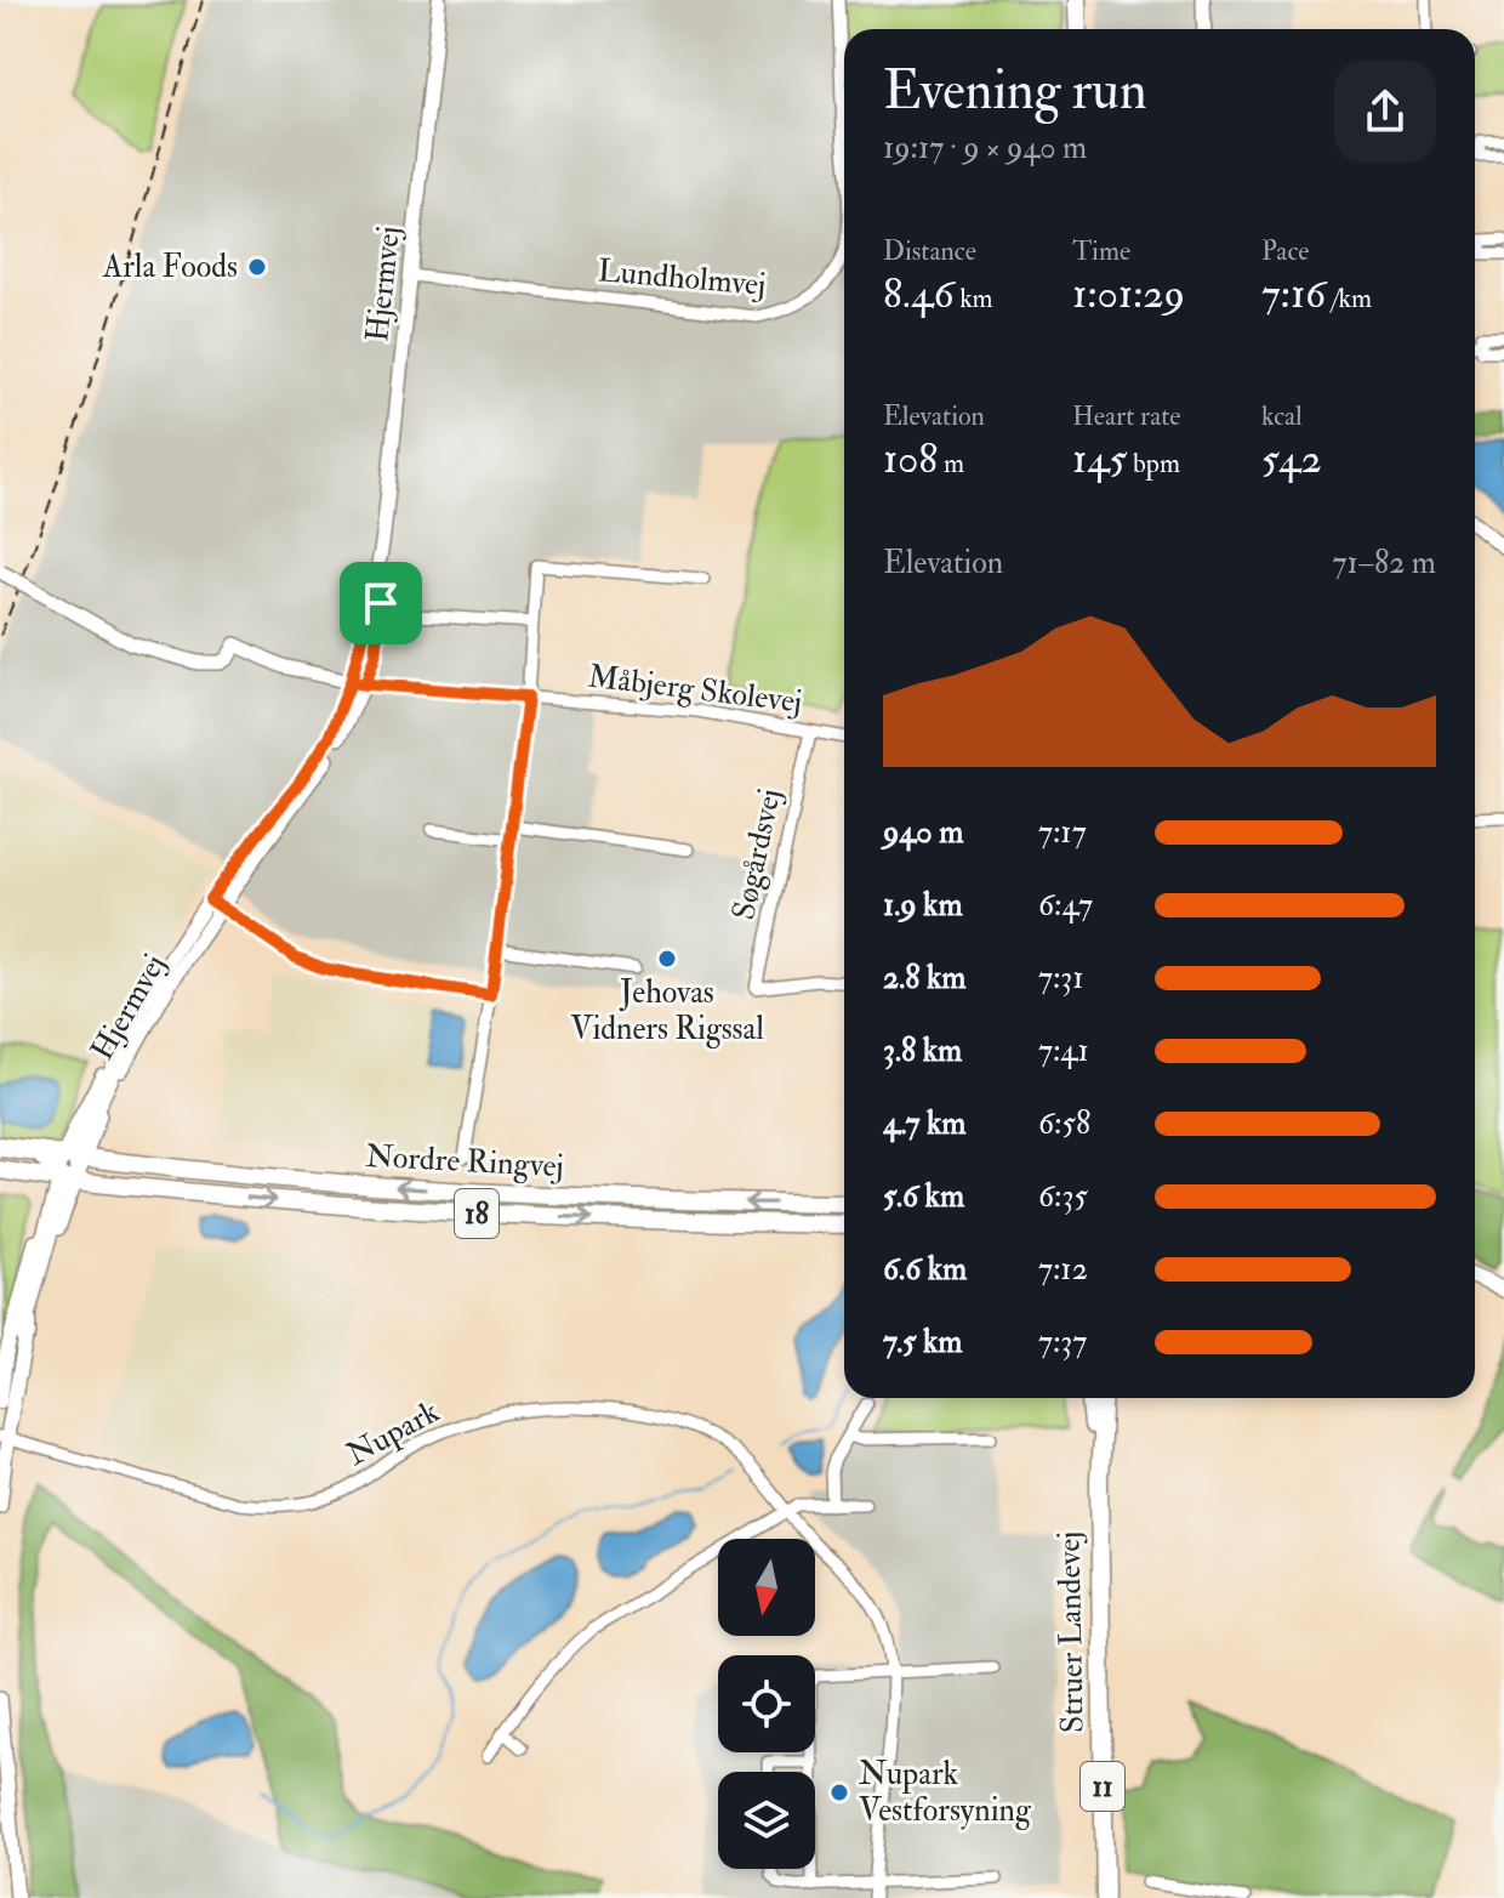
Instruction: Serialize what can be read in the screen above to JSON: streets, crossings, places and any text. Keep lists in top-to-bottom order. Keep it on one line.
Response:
{"streets":{"highway":["18"],"main road":["Nordre Ringvej","Struer Landevej","11"],"street":["Lundholmvej","Hjermvej","Måbjerg Skolevej","Søgårdsvej","Nupark"]},"crossings":[["Lundholmvej","Hjermvej"],["Hjermvej","Måbjerg Skolevej"],["Hjermvej","Nordre Ringvej"],["Hjermvej","18"],["Måbjerg Skolevej","Søgårdsvej"],["Nordre Ringvej","18"]],"places":["Arla Foods","Jehovas Vidners Rigssal","Nupark Vestforsyning"],"north":"bottom","page":{"heading":["Evening run","19:17 · 9 × 940 m"],"stats":[["Distance","8.46 km"],["Time","1:01:29"],["Pace","7:16 /km"],["Elevation","108 m"],["Heart rate","145 bpm"],["kcal","542"]],"chart":["Elevation","71–82 m"],"list":[{"name":"940 m","note":"7:17"},{"name":"1.9 km","note":"6:47"},{"name":"2.8 km","note":"7:31"},{"name":"3.8 km","note":"7:41"},{"name":"4.7 km","note":"6:58"},{"name":"5.6 km","note":"6:35"},{"name":"6.6 km","note":"7:12"},{"name":"7.5 km","note":"7:37"}]}}
